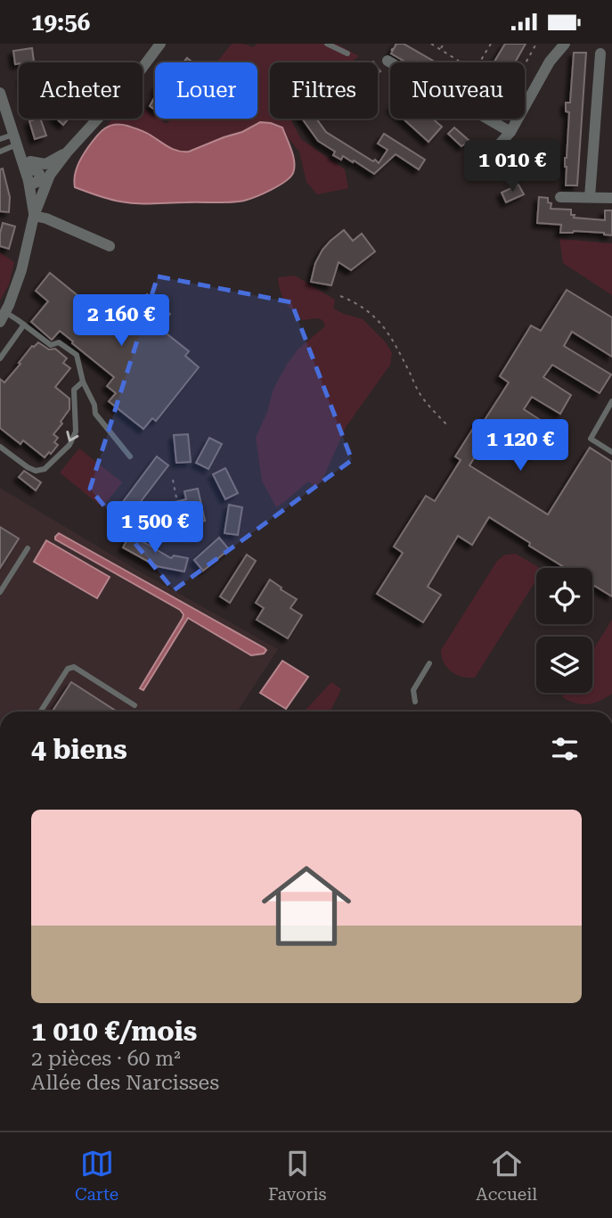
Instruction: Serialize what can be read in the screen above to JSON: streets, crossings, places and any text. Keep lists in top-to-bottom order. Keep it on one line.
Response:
{"page":{"status":"19:56","chip":["Acheter","Louer","Filtres","Nouveau"],"price":["1 010 €","2 160 €","1 120 €","1 500 €"],"heading":"4 biens","list":[{"name":"1 010 €/mois","note":"2 pièces · 60 m² · Allée des Narcisses"}],"tabs":["Carte","Favoris","Accueil"]}}
